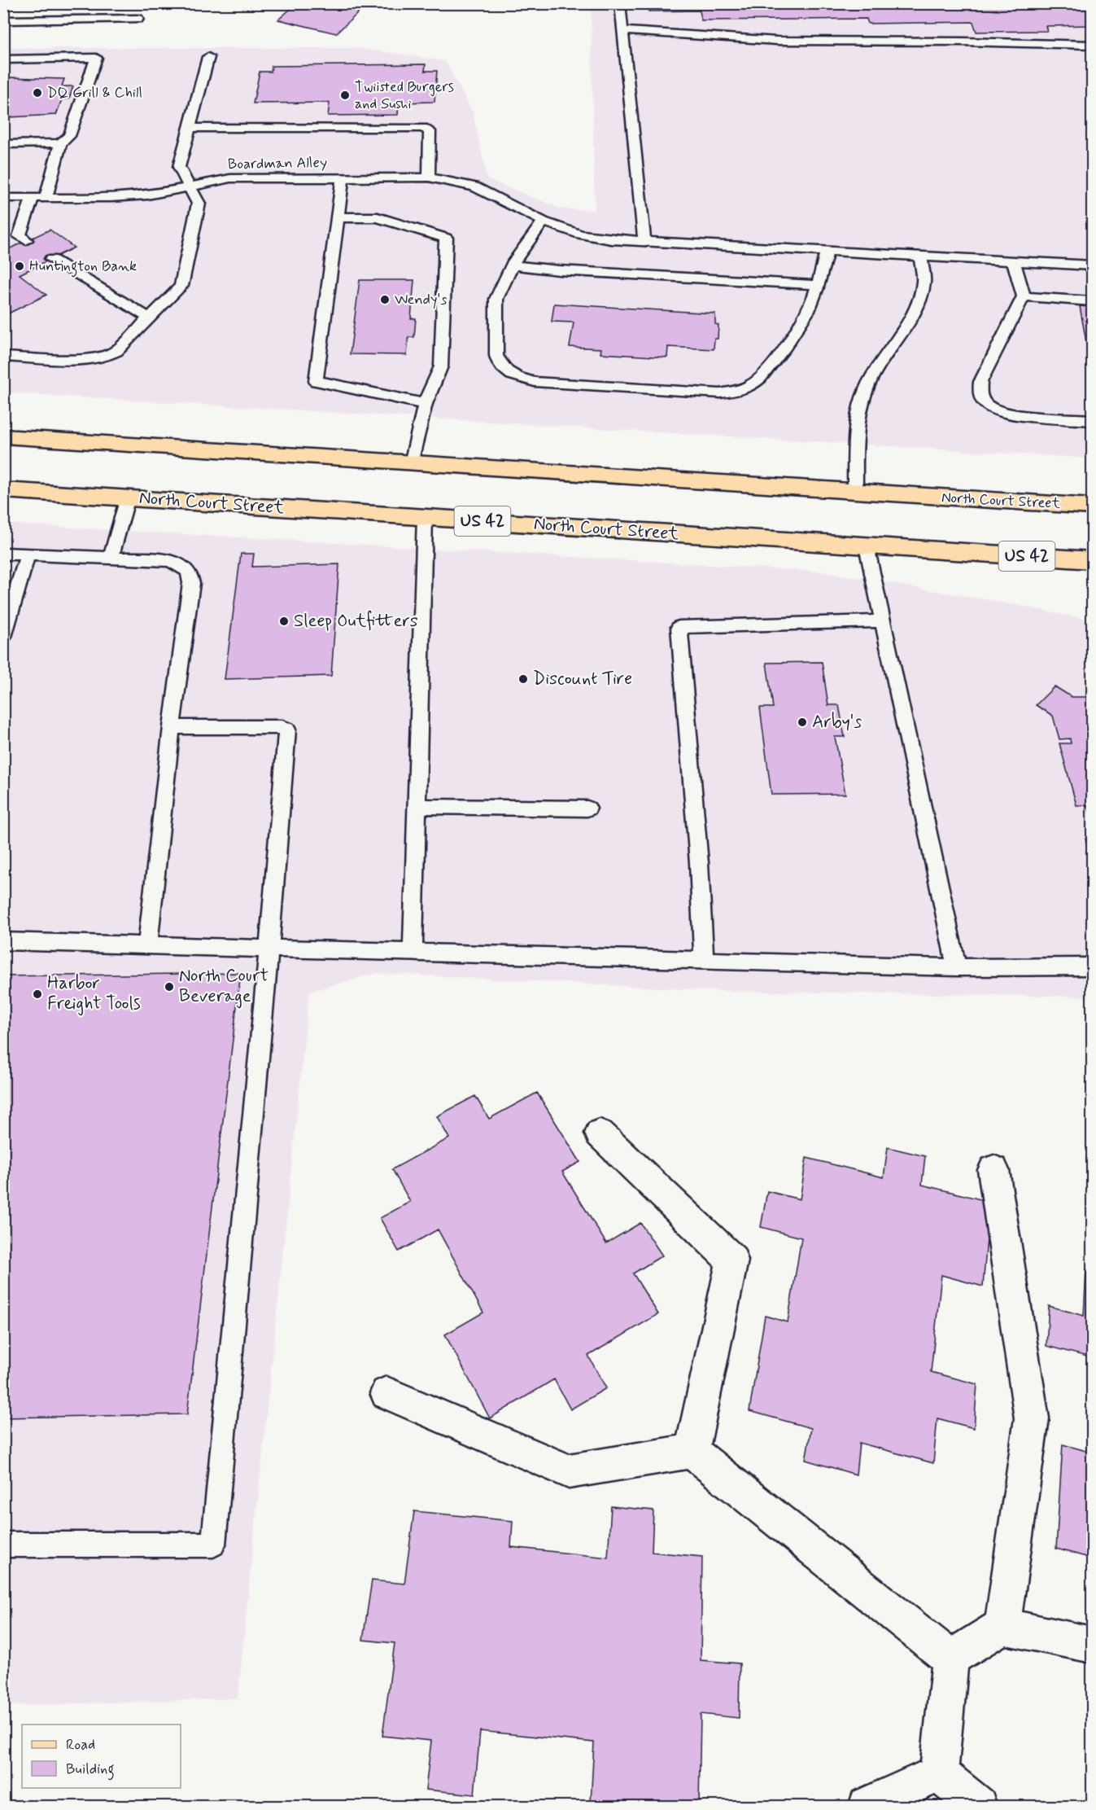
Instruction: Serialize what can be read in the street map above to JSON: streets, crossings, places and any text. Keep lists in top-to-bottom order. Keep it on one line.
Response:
{"streets":{"main road":["North Court Street","US 42"],"lane":["Boardman Alley"]},"places":["DQ Grill & Chill","Twiisted Burgers and Sushi","Huntington Bank","Wendy's","Sleep Outfitters","Discount Tire","Arby's","North Court Beverage","Harbor Freight Tools"],"legend":["Road","Building"]}
